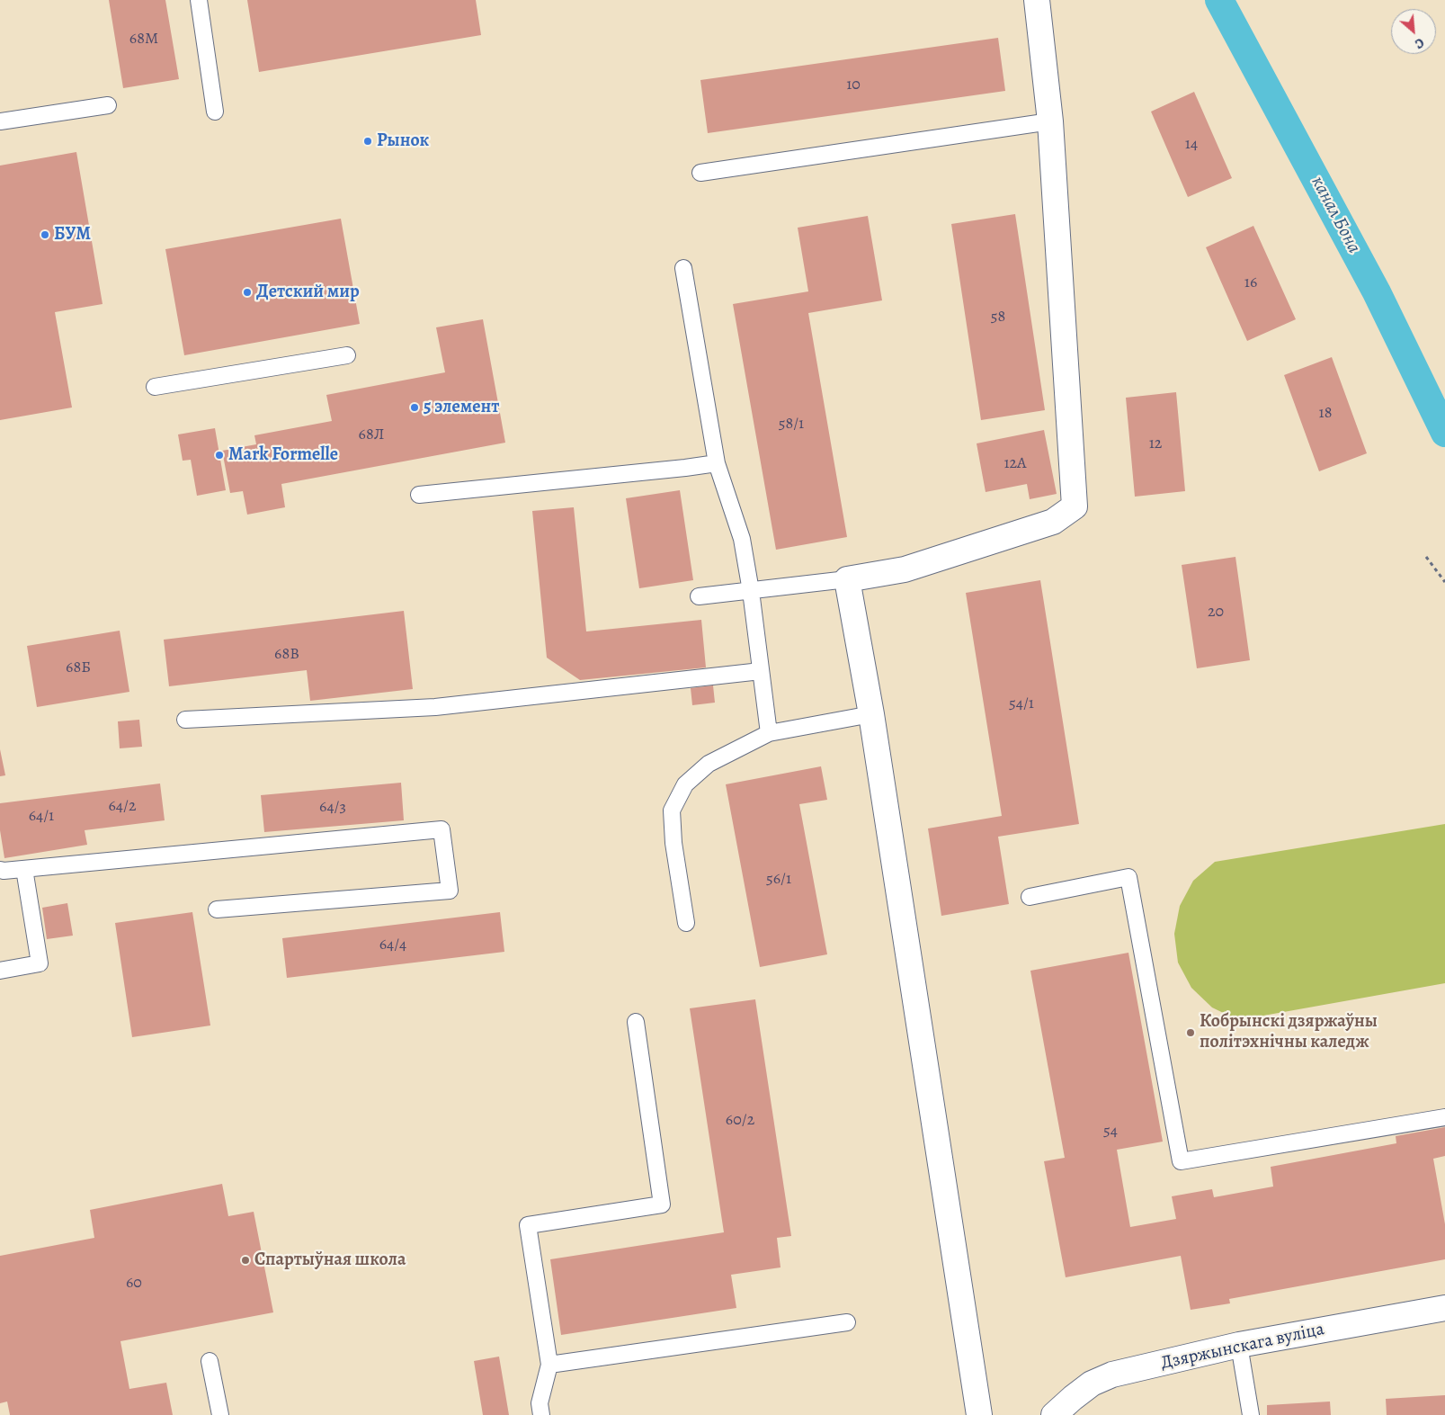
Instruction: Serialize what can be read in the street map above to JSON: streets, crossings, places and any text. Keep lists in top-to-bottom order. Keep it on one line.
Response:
{"streets":{"street":["Дзяржынскага вуліца"]},"water":["канал Бона"],"places":["Рынок","БУМ","Детский мир","5 элемент","Mark Formelle","Кобрынскі дзяржаўны політэхнічны каледж","Спартыўная школа"],"house_numbers":["68М","10","14","16","58","18","58/1","68Л","12","12А","20","68В","68Б","54/1","64/2","64/3","64/1","56/1","64/4","60/2","54","60"],"north":"bottom right"}
